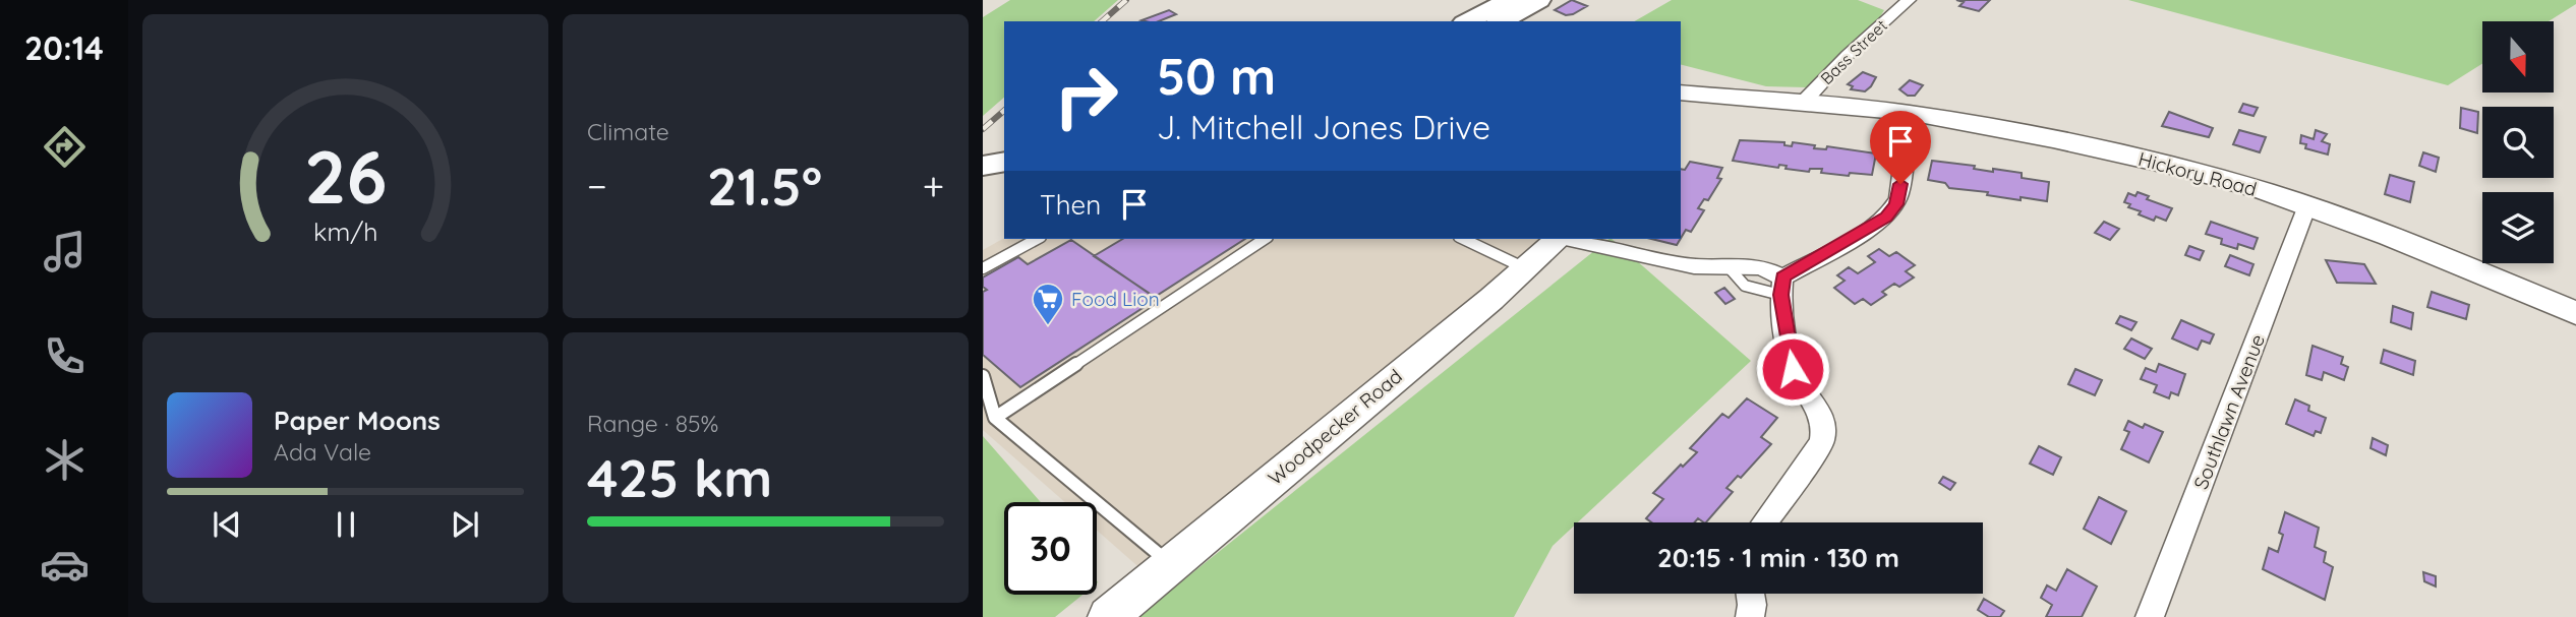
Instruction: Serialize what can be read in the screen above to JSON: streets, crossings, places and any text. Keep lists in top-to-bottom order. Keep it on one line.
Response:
{"streets":{"main road":["Hickory Road","Woodpecker Road"],"street":["Bass Street","Southlawn Avenue"]},"crossings":[["Bass Street","Hickory Road"],["Hickory Road","Southlawn Avenue"]],"places":{"supermarket":["Food Lion"]},"north":"bottom","page":{"tabs":"20:14","tile":["Climate",["Range · 85%","425 km"]],"turn":["50 m","J. Mitchell Jones Drive"],"heat":["−","21.5°","+"],"then":"Then","song":["Paper Moons","Ada Vale"],"limit":"30","trip":"20:15 · 1 min · 130 m","gauge":["26","km/h"]}}
